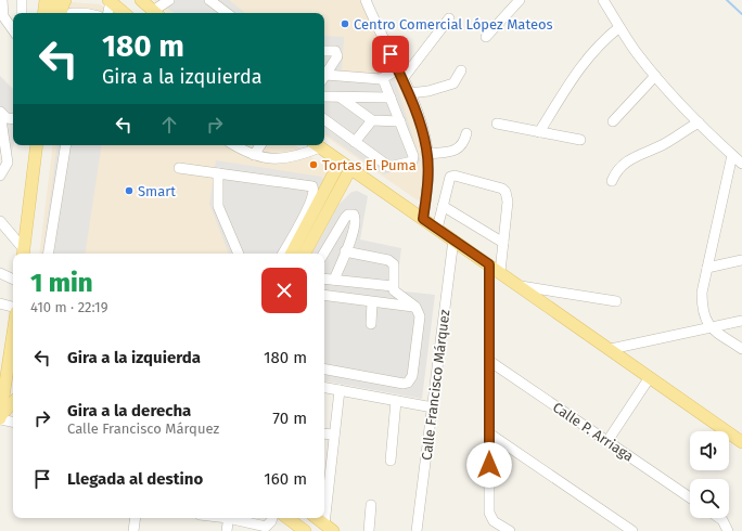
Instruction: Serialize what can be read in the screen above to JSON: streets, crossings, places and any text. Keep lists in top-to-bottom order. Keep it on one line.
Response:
{"streets":{"street":["Calle Francisco Márquez","Calle P. Arriaga"]},"places":["Centro Comercial López Mateos","Tortas El Puma","Smart"],"page":{"turn":["180 m","Gira a la izquierda"],"heading":["1 min","410 m · 22:19"],"list":[{"name":"Gira a la izquierda","value":"180 m"},{"name":"Gira a la derecha","note":"Calle Francisco Márquez","value":"70 m"},{"name":"Llegada al destino","value":"160 m"}]}}
